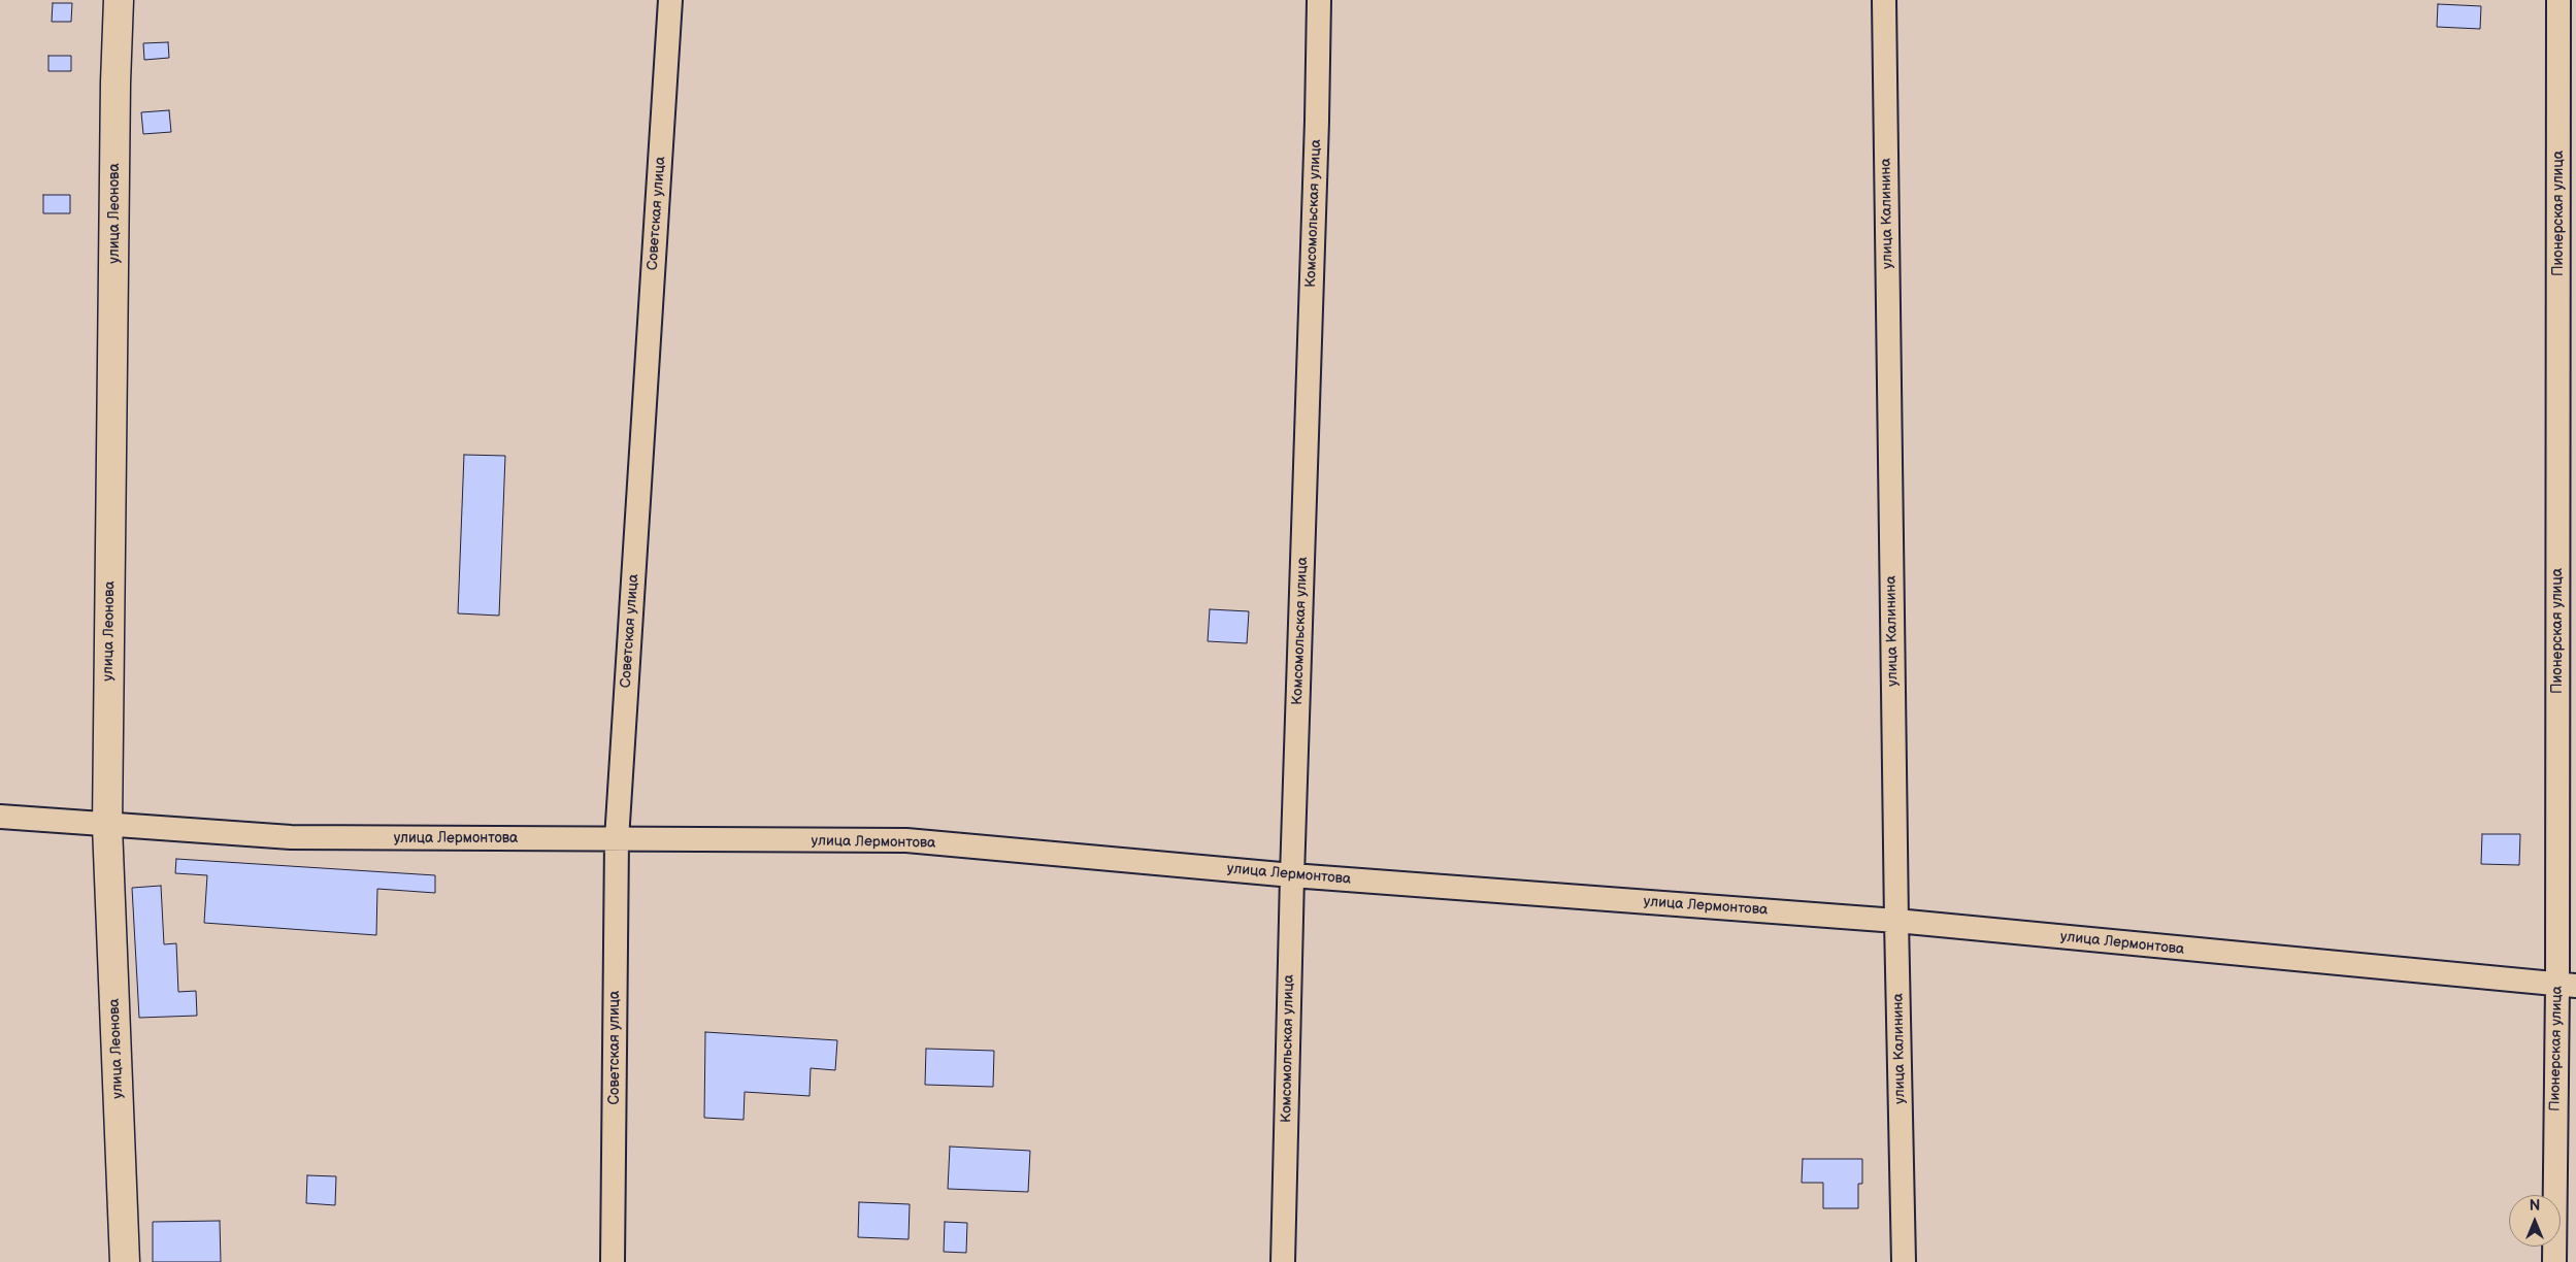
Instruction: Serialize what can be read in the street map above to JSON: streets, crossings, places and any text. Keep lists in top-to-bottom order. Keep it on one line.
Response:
{"streets":{"main road":["улица Леонова"],"street":["Советская улица","Комсомольская улица","улица Калинина","Пионерская улица","улица Лермонтова"]},"crossings":[["улица Леонова","улица Лермонтова"],["Советская улица","улица Лермонтова"],["Комсомольская улица","улица Лермонтова"],["улица Калинина","улица Лермонтова"],["Пионерская улица","улица Лермонтова"]],"north":"top"}
